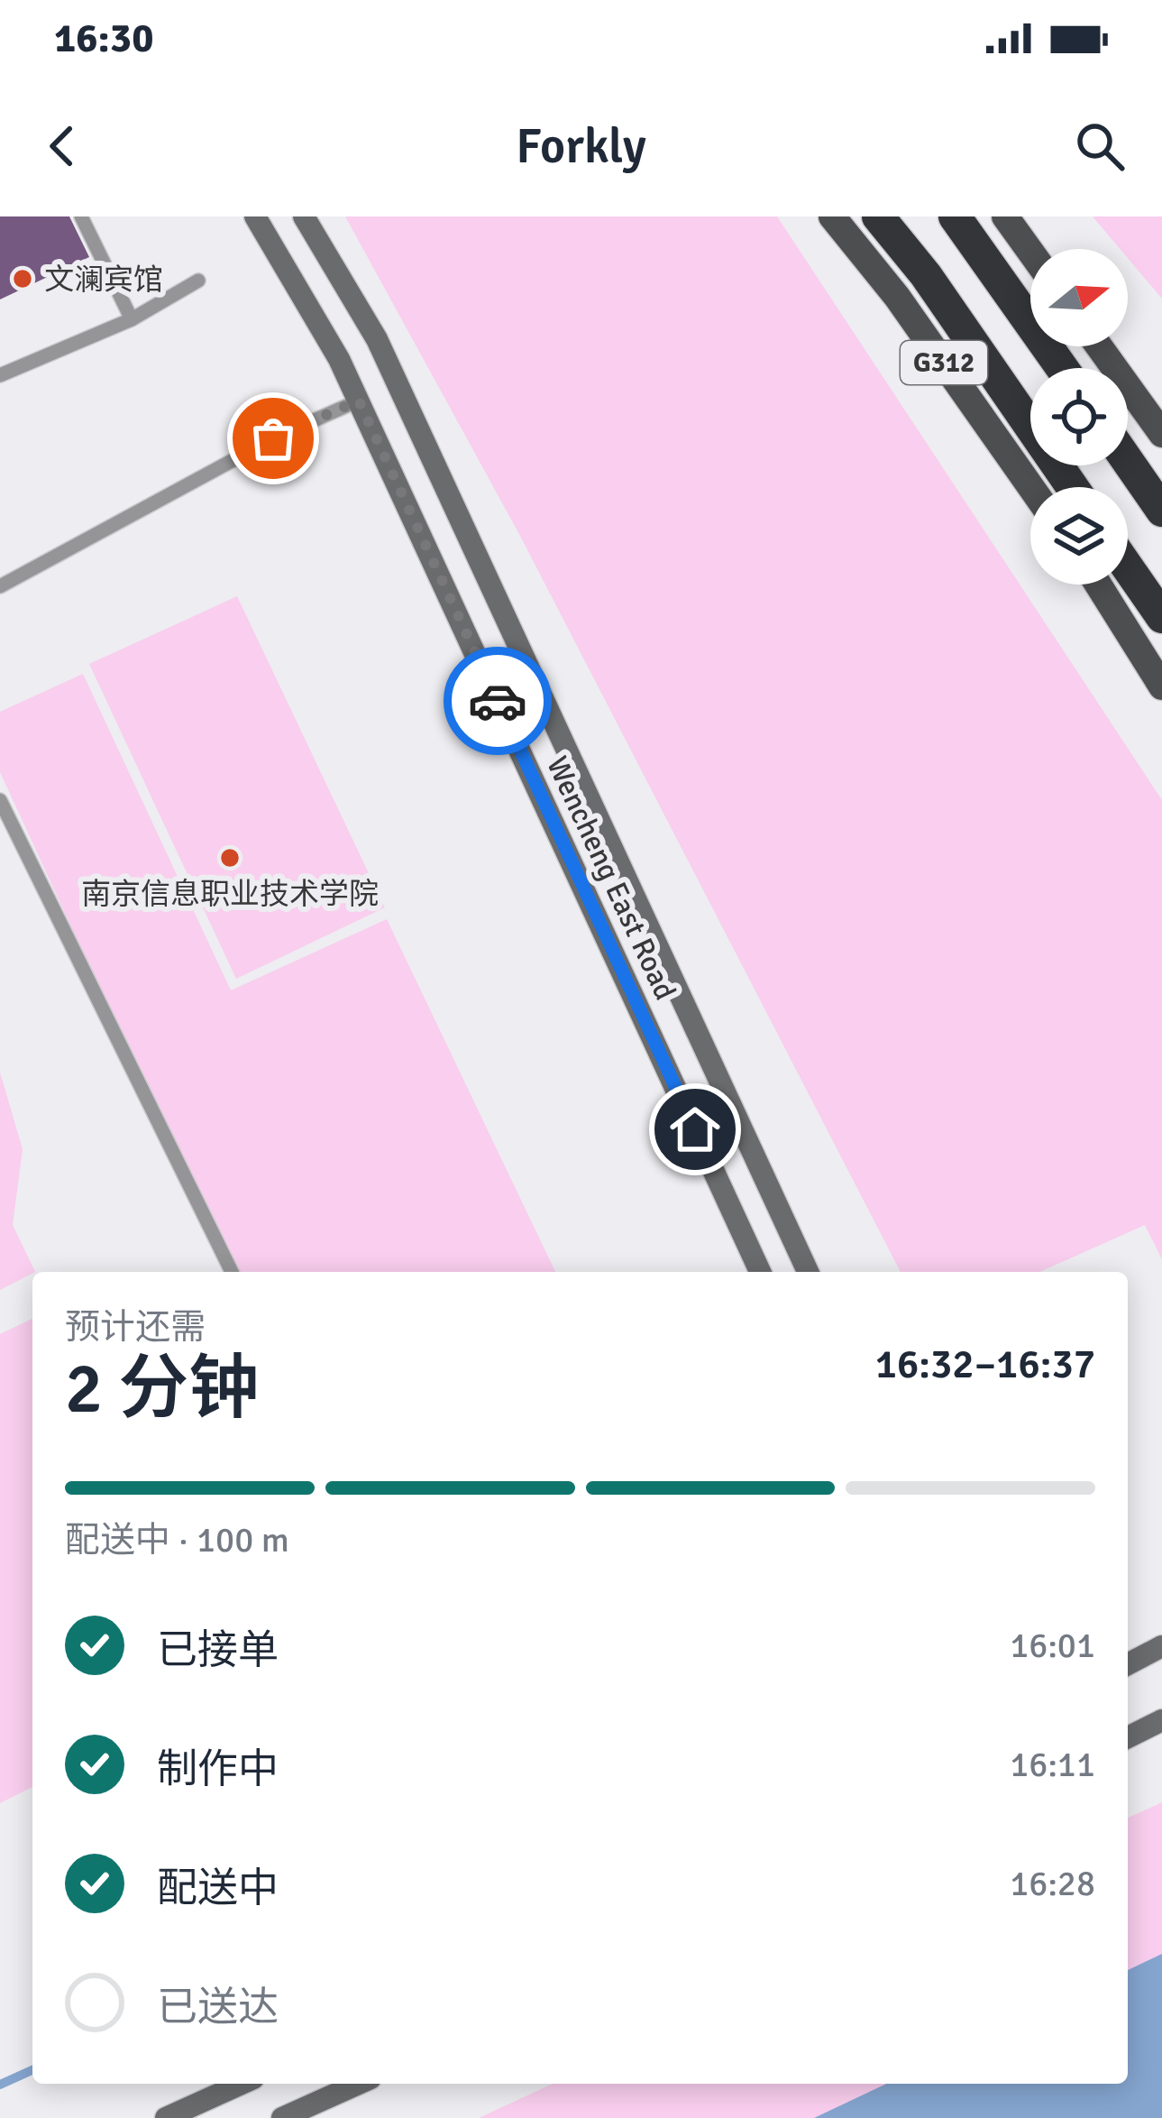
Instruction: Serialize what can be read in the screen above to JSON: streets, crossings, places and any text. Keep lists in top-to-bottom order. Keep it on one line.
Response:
{"streets":{"highway":["G312"],"street":["Wencheng East Road"]},"places":["文澜宾馆","南京信息职业技术学院"],"north":"right","page":{"status":"16:30","header":"Forkly","heading":["2 分钟","预计还需","16:32–16:37"],"bar":"配送中 · 100 m","list":[["已接单","16:01"],["制作中","16:11"],["配送中","16:28"],"已送达"]}}
